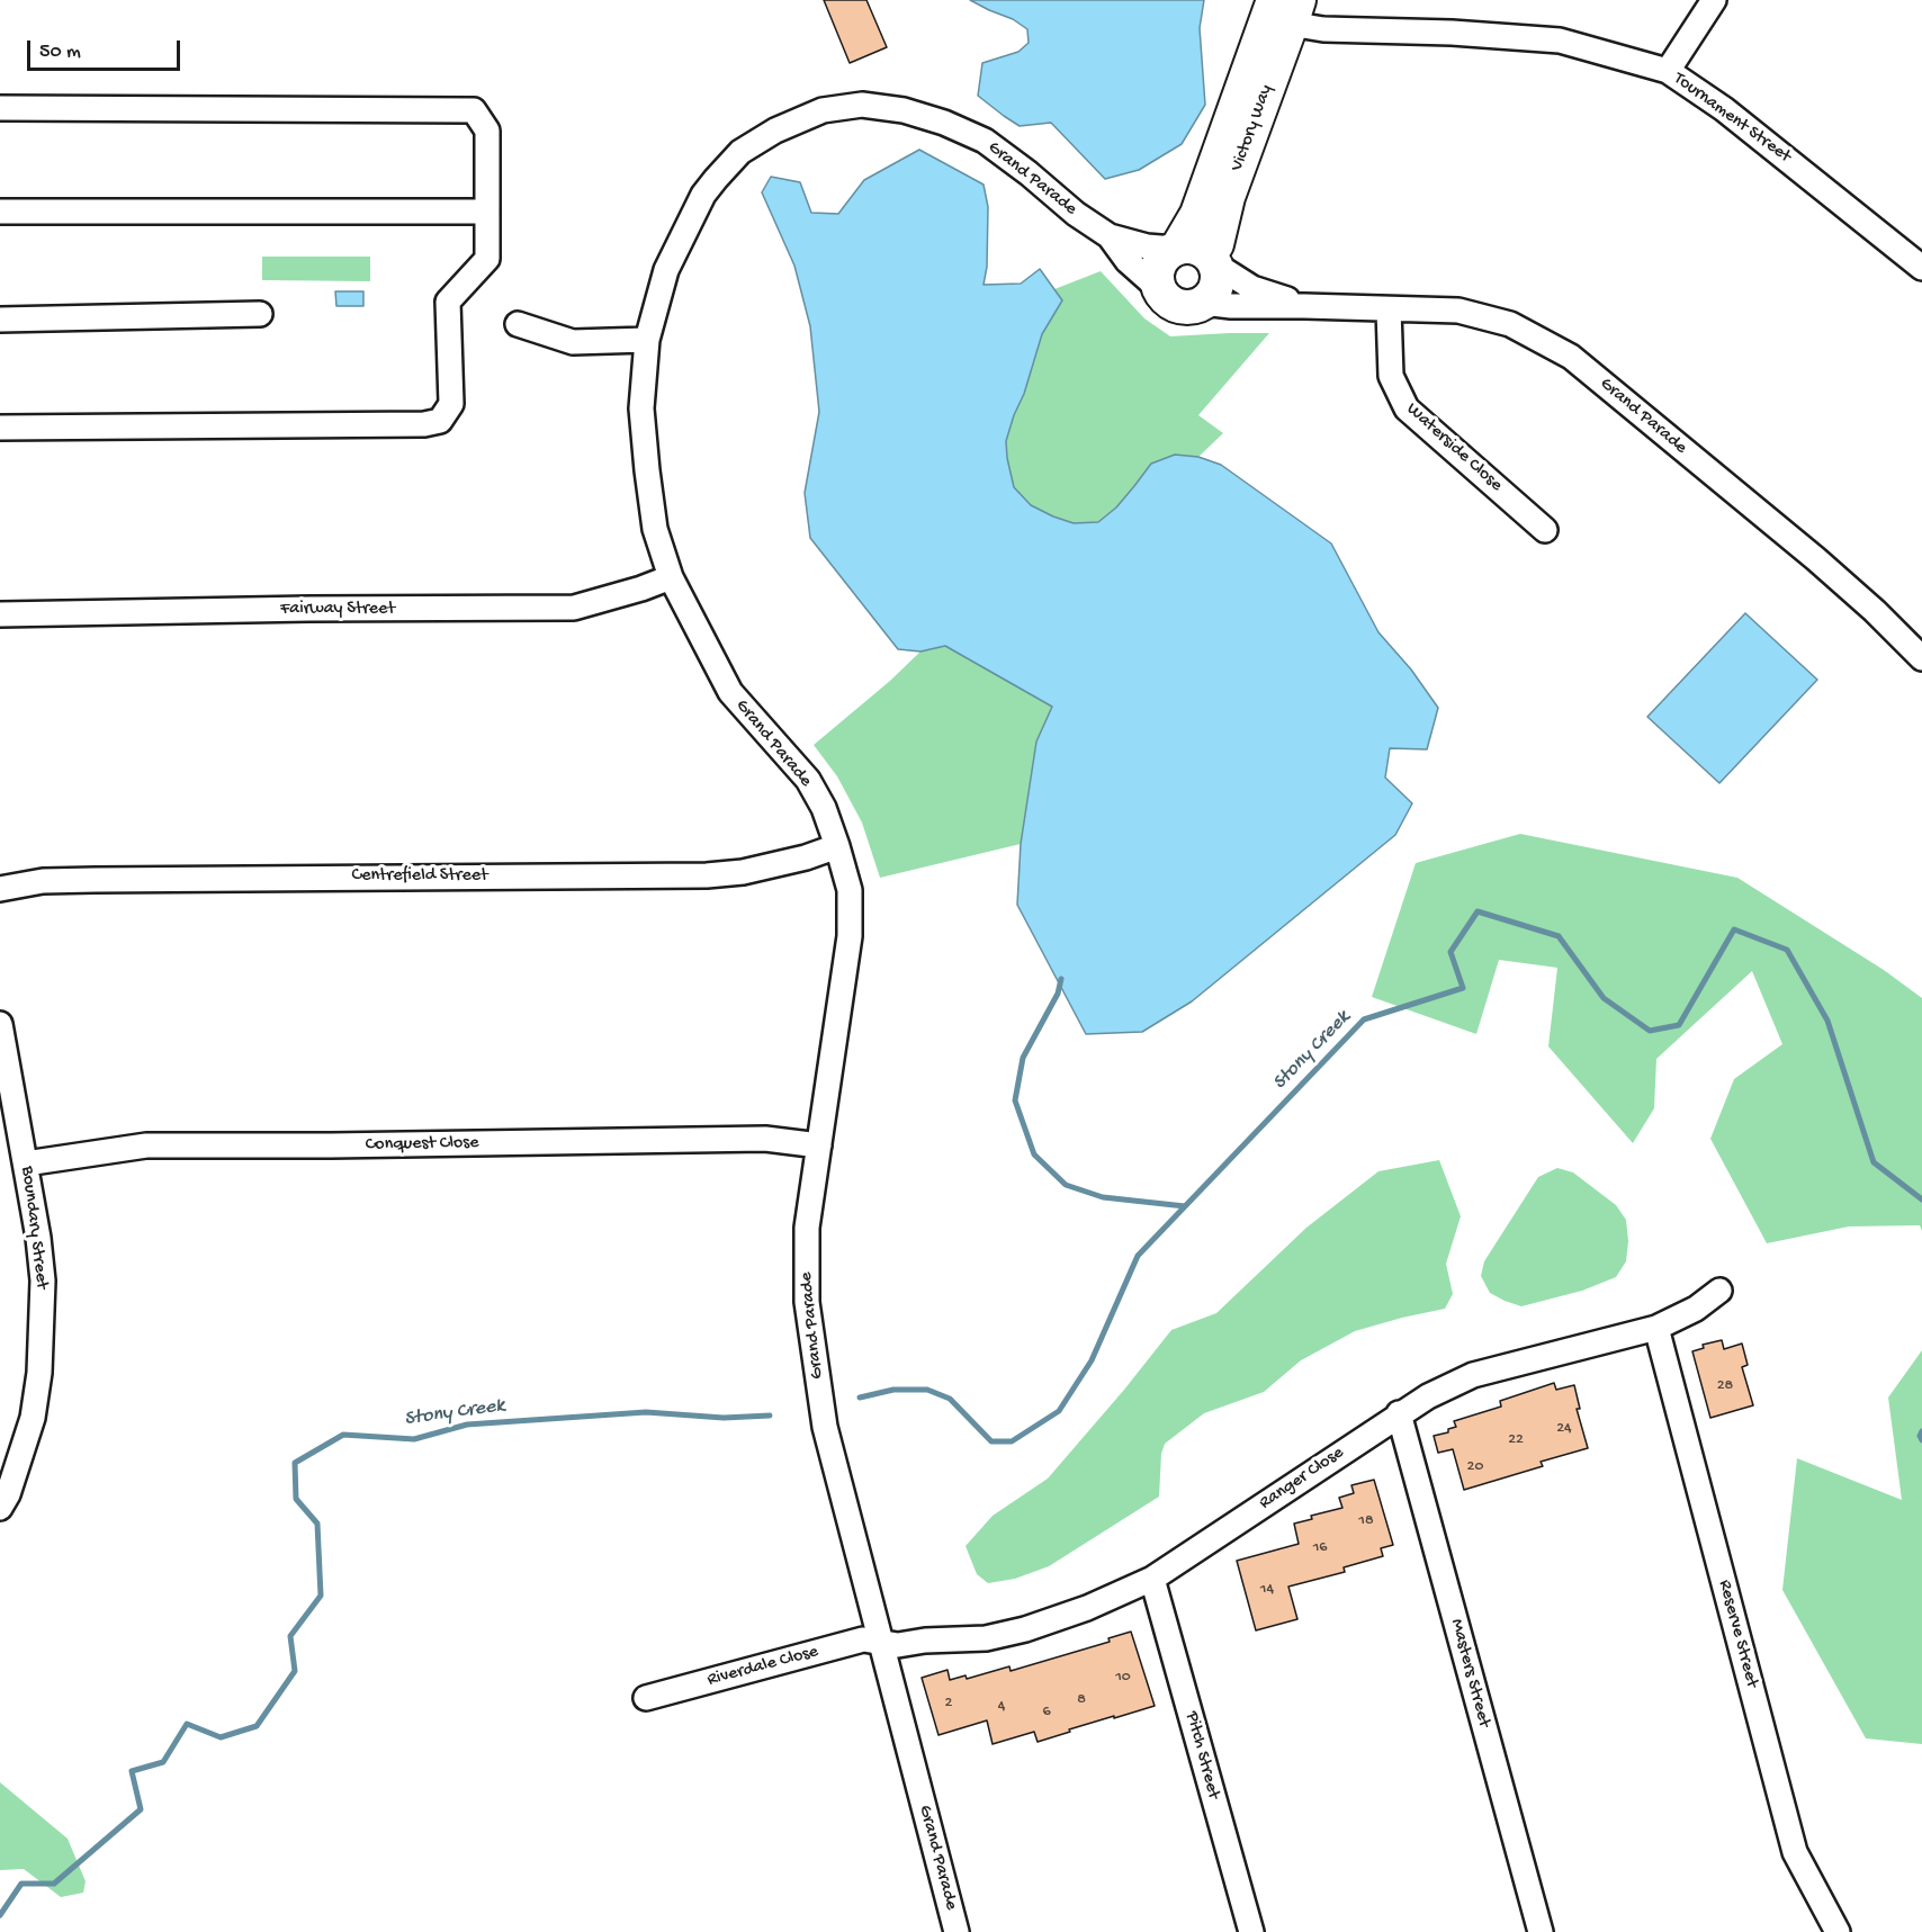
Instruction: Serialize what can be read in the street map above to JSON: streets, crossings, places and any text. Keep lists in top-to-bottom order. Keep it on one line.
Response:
{"streets":{"street":["Tournament Street","Victory Way","Grand Parade","Waterside Close","Fairway Street","Centrefield Street","Conquest Close","Boundary Street","Ranger Close","Reserve Street","Riverdale Close","Masters Street","Pitch Street"]},"crossings":[["Tournament Street","Victory Way"],["Victory Way","Grand Parade"],["Grand Parade","Waterside Close"],["Grand Parade","Fairway Street"],["Grand Parade","Centrefield Street"],["Grand Parade","Conquest Close"],["Grand Parade","Ranger Close"],["Grand Parade","Riverdale Close"],["Conquest Close","Boundary Street"],["Ranger Close","Reserve Street"],["Ranger Close","Riverdale Close"],["Ranger Close","Masters Street"],["Ranger Close","Pitch Street"]],"water":["Stony Creek"],"house_numbers":["28","24","22","20","18","16","14","10","8","2","4","6"],"scale_bar":"50 m"}
